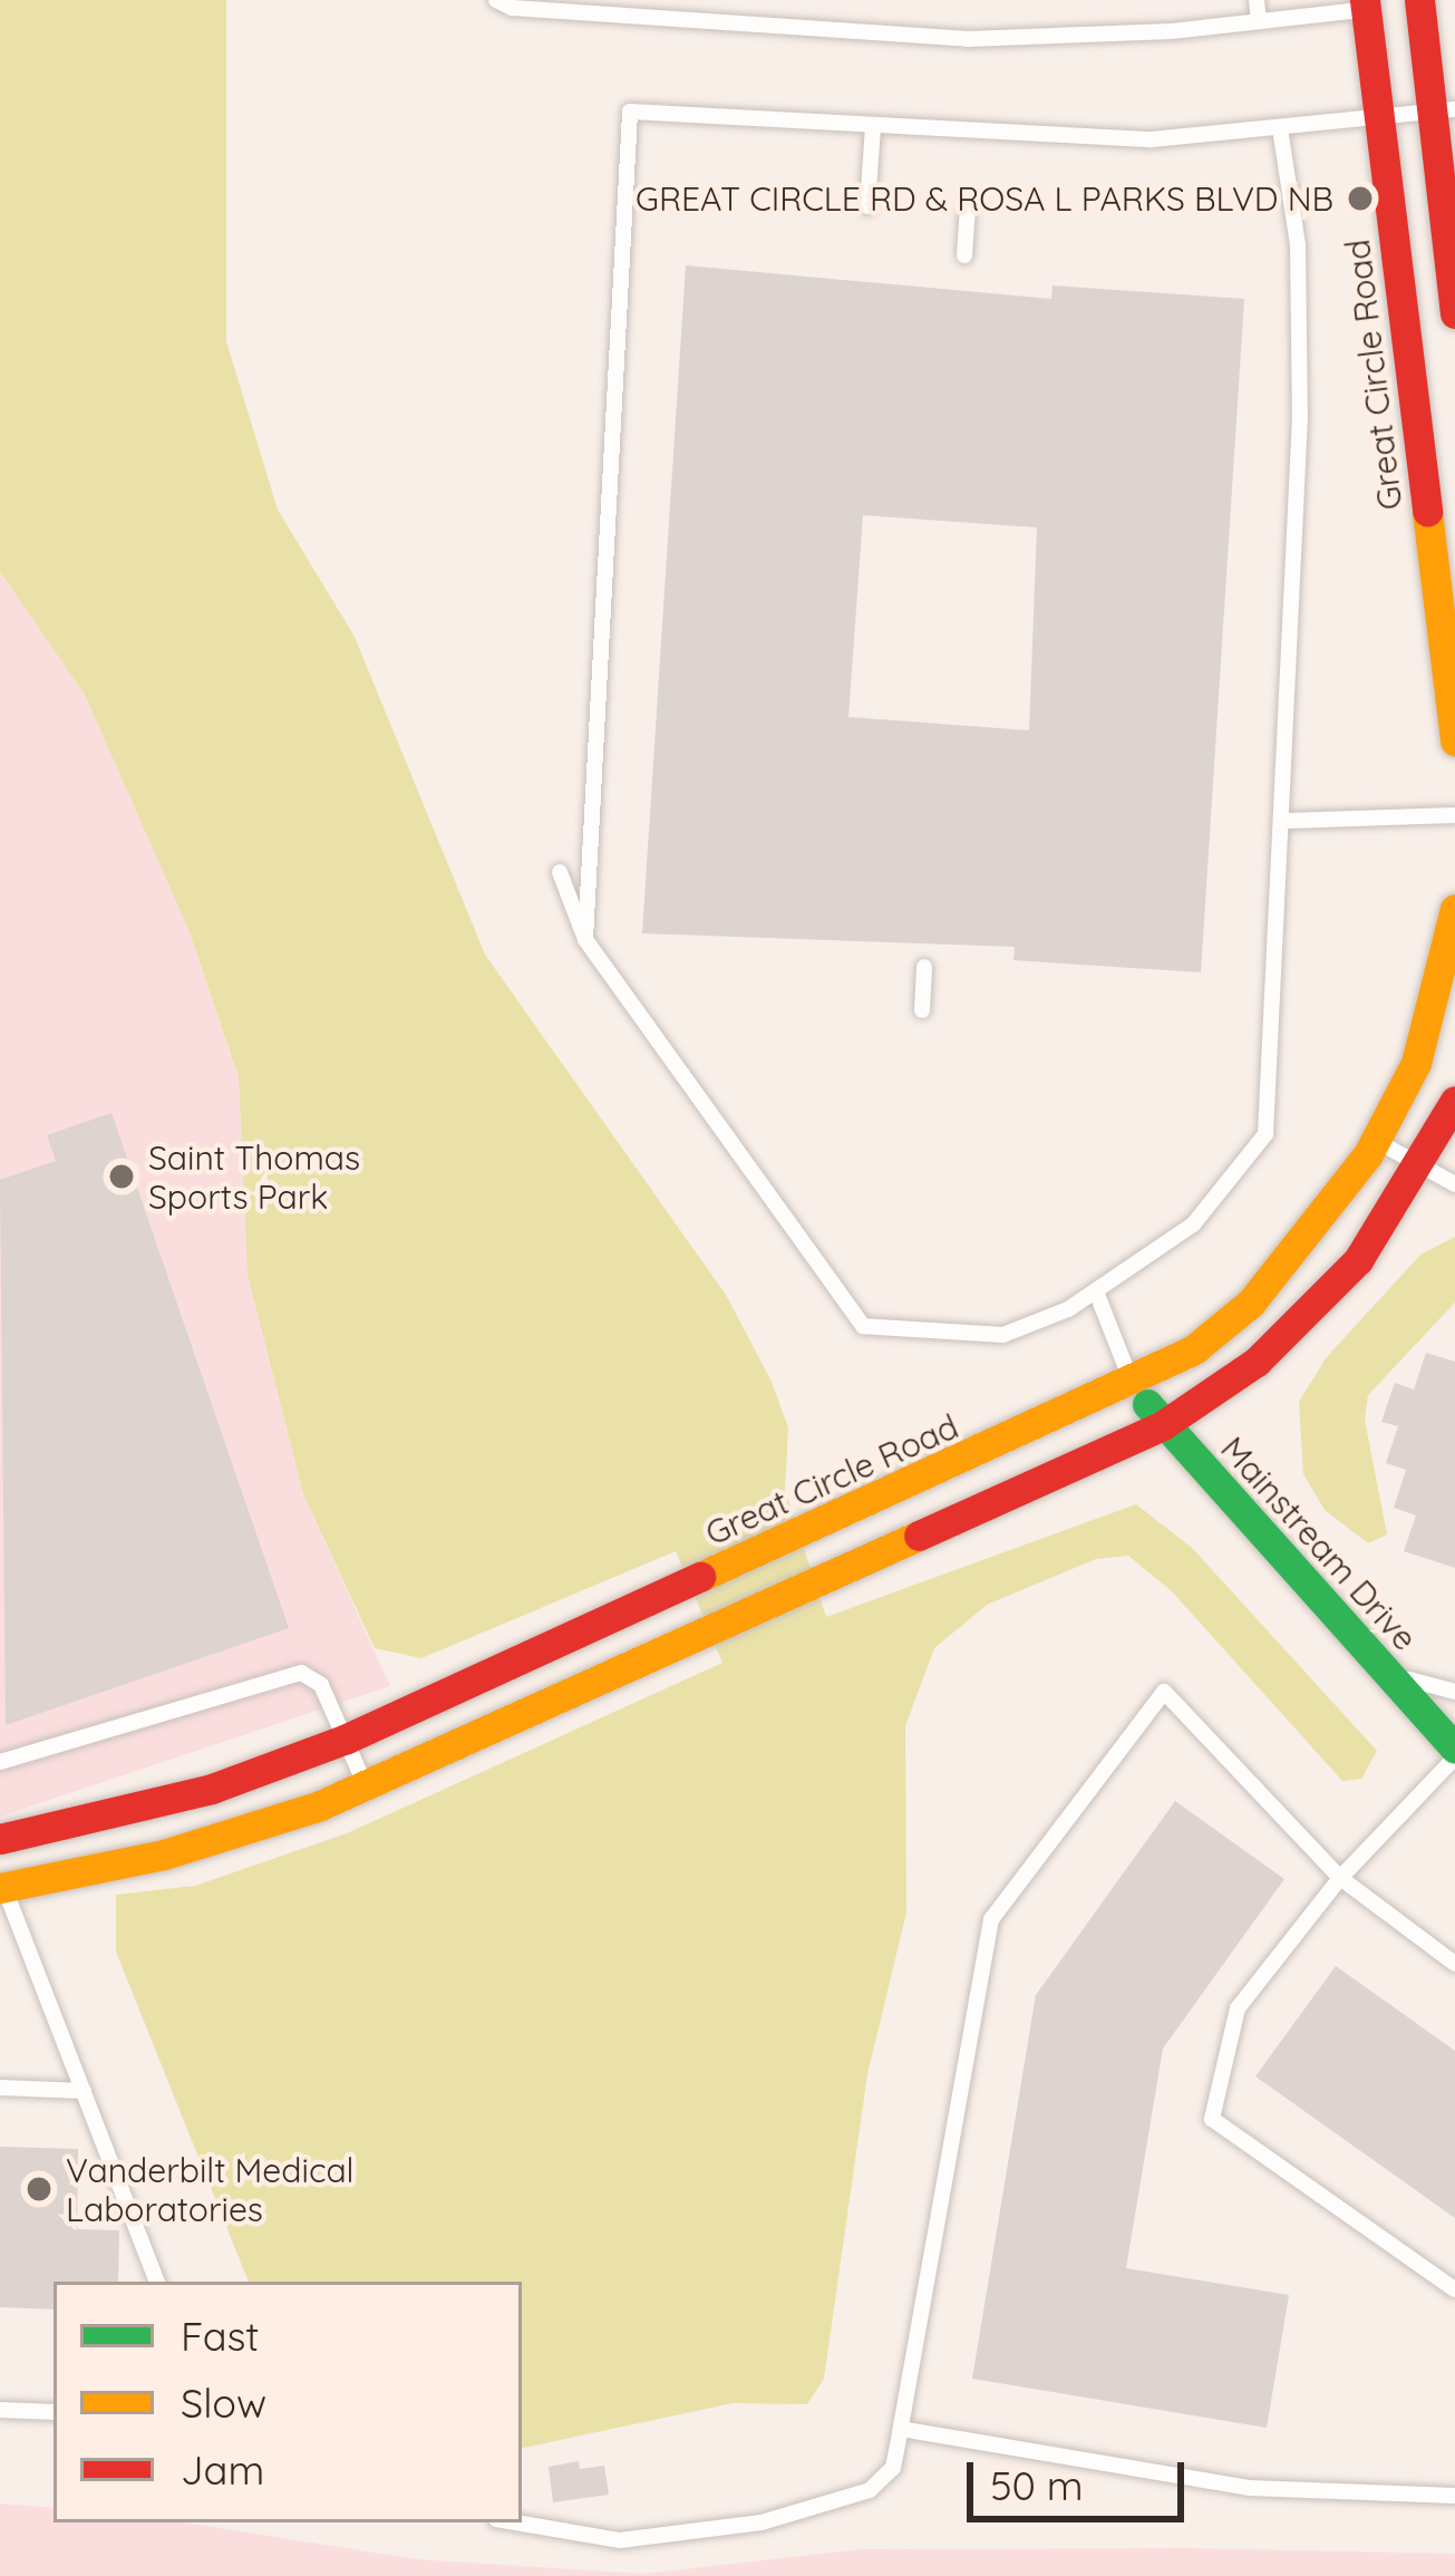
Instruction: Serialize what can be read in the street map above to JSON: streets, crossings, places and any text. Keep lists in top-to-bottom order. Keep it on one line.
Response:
{"streets":{"street":["Great Circle Road","Mainstream Drive"]},"crossings":[["Great Circle Road","Mainstream Drive"]],"places":["GREAT CIRCLE RD & ROSA L PARKS BLVD NB","Saint Thomas Sports Park","Vanderbilt Medical Laboratories"],"legend":["Fast","Slow","Jam"],"scale_bar":"50 m"}
